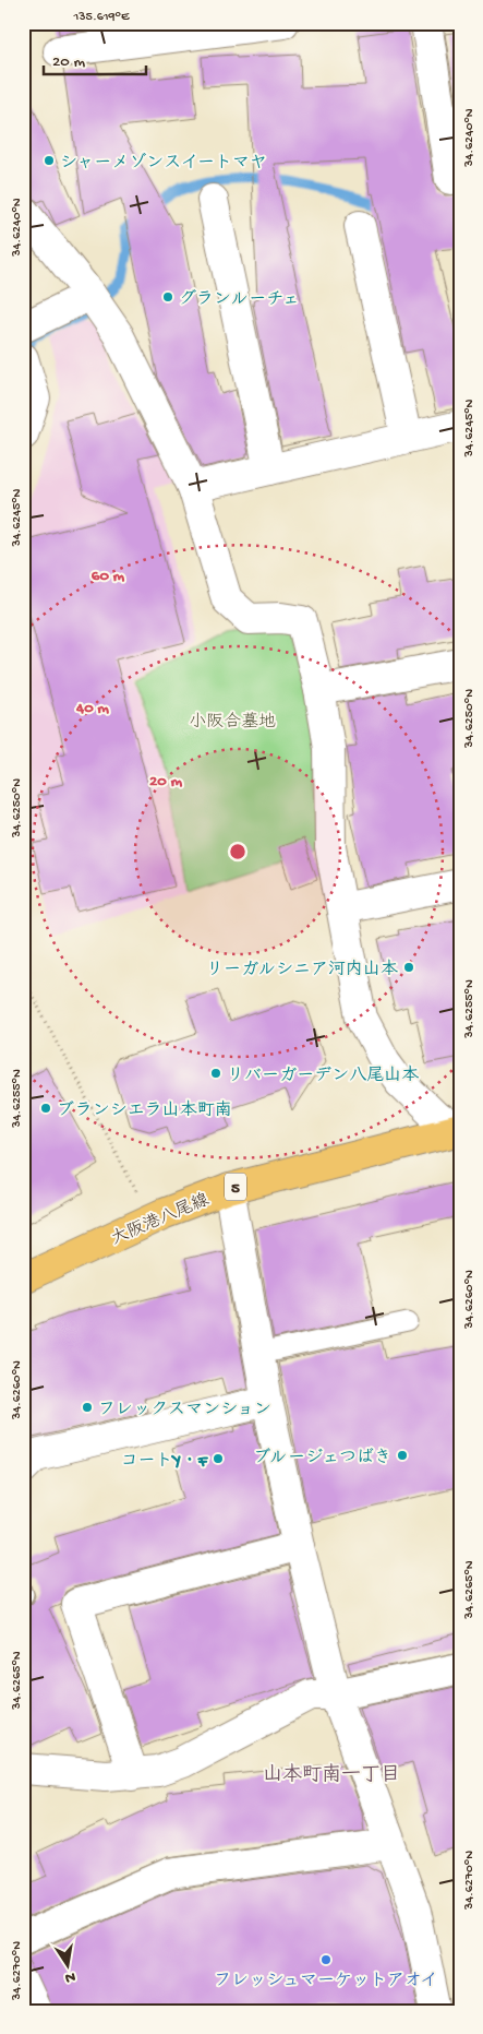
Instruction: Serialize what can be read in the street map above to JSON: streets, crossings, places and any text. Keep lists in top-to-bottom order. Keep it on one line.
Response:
{"streets":{"main road":["5","大阪港八尾線"]},"districts":["山本町南一丁目"],"parks":["小阪合墓地"],"places":["シャーメゾンスイートマヤ","グランルーチェ","リーガルシニア河内山本","リバーガーデン八尾山本","ブランシエラ山本町南","フレックスマンション","ブルージェつばき","コートY・F","フレッシュマーケットアオイ"],"scale_bar":"20 m","north":"bottom","coordinates":["135.619°E","34.6240°N","34.6245°N","34.6250°N","34.6255°N","34.6260°N","34.6265°N","34.6270°N"],"rings":["60 m","40 m","20 m"]}
